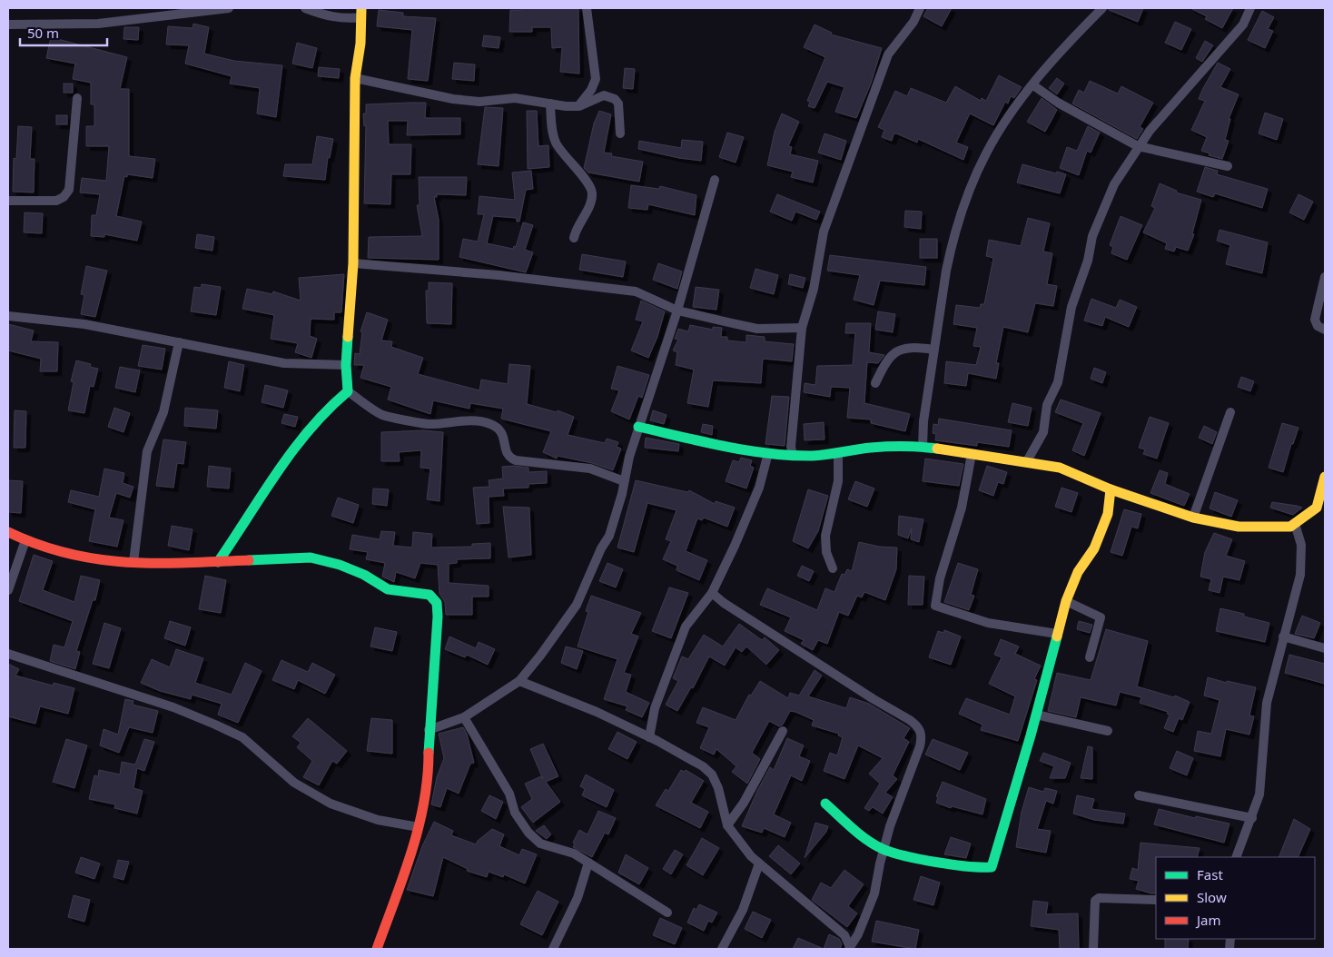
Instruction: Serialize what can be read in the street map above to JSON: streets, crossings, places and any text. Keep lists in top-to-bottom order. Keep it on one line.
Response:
{"legend":["Fast","Slow","Jam"],"scale_bar":"50 m"}
